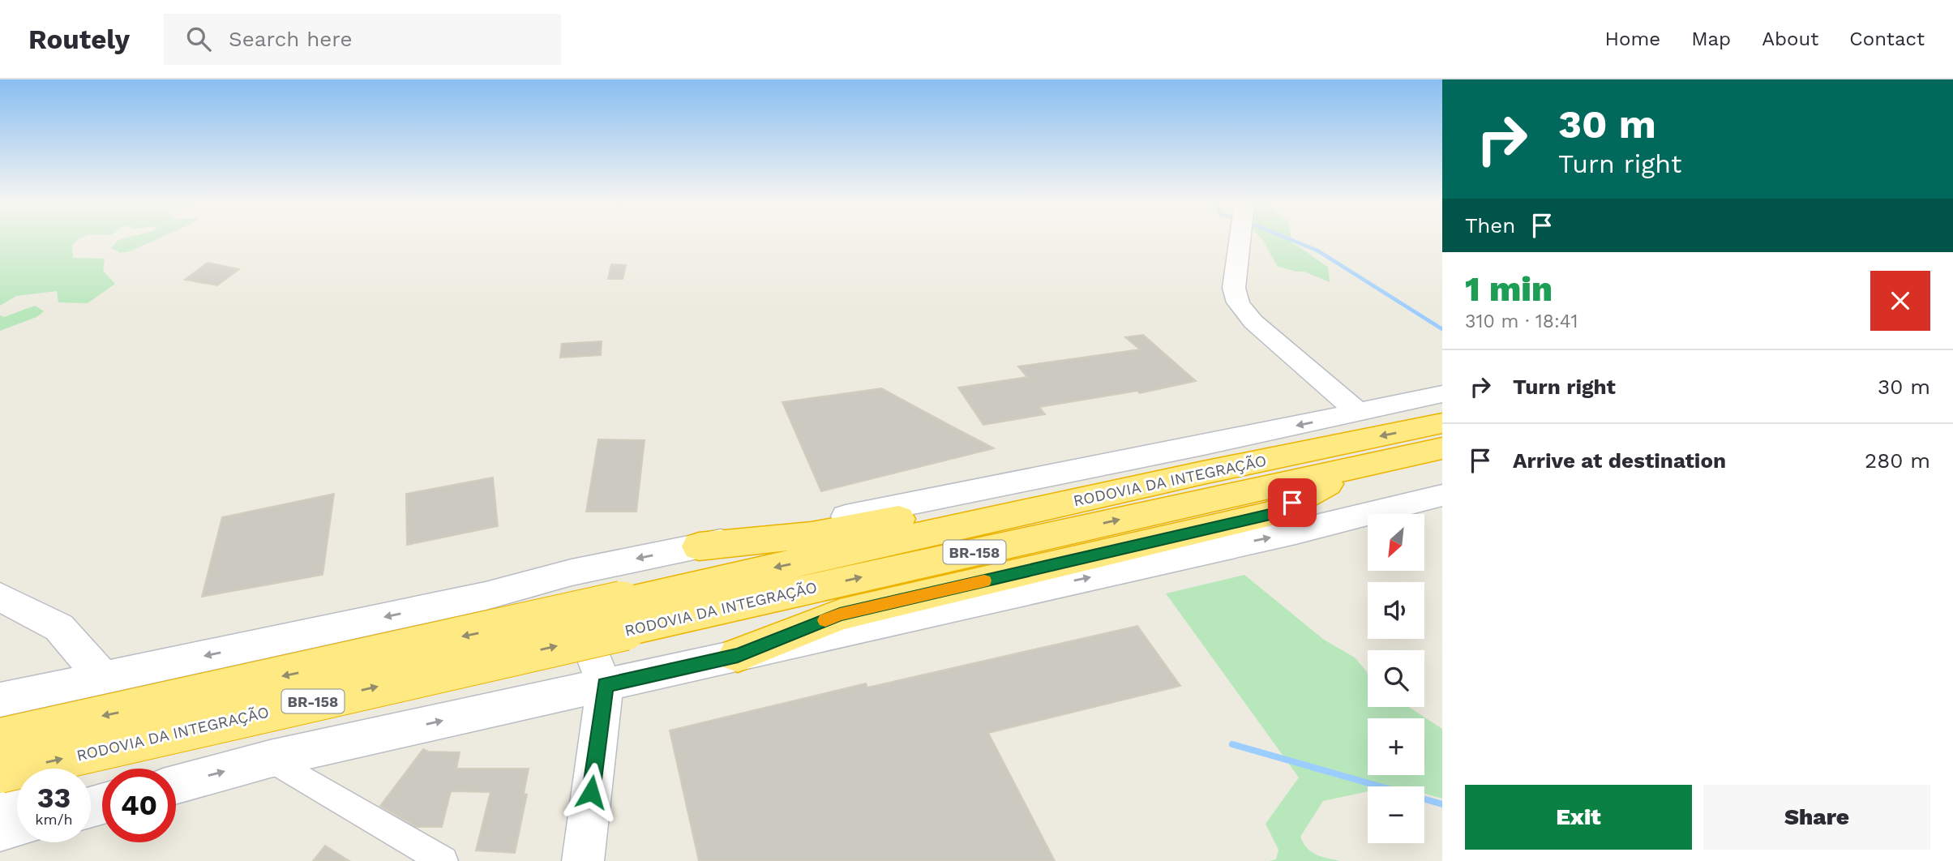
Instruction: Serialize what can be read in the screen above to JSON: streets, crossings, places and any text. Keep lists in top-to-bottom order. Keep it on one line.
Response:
{"streets":{"highway":["RODOVIA DA INTEGRAÇÃO","BR-158"]},"crossings":[["RODOVIA DA INTEGRAÇÃO","BR-158"]],"north":"bottom left","page":{"header":"Routely","search":"Search here","nav":["Home","Map","About","Contact"],"turn":["30 m","Turn right"],"then":"Then","heading":["1 min","310 m · 18:41"],"list":[{"name":"Turn right","value":"30 m"},{"name":"Arrive at destination","value":"280 m"}],"map_buttons":["+","−"],"speed":"33 km/h","limit":"40","buttons":["Exit","Share"]}}
